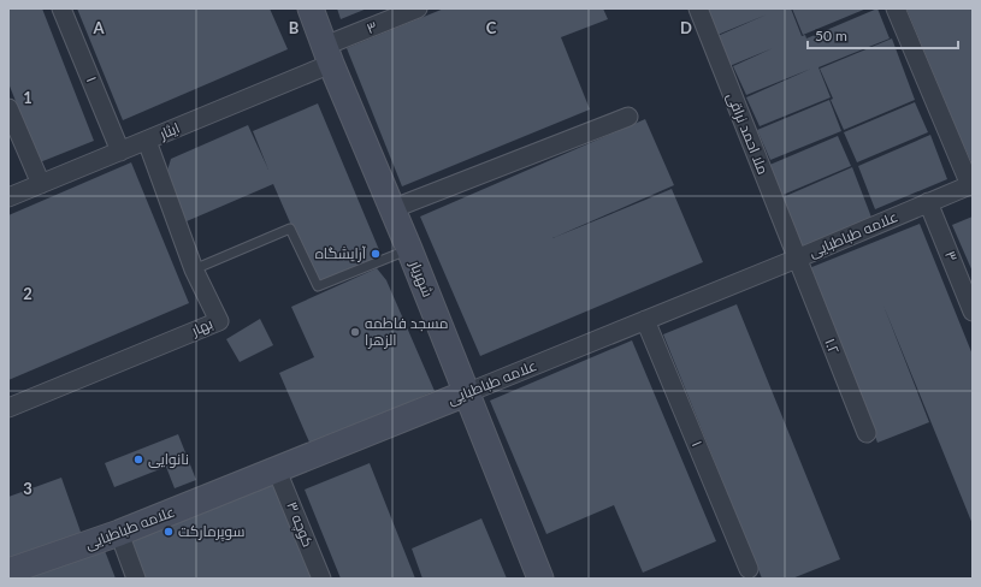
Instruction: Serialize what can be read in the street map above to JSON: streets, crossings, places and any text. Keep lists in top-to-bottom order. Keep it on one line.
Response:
{"streets":{"main road":["علامه طباطبایی","شهریار"],"street":["۳","۱","ایثار","ملا احمد نراقی","بهار","۱.۲","کوچه ۳"]},"crossings":[["۳","ایثار"],["۳","علامه طباطبایی"],["۳","شهریار"],["۱","ایثار"],["۱","علامه طباطبایی"],["ایثار","شهریار"],["ایثار","بهار"],["ملا احمد نراقی","علامه طباطبایی"],["ملا احمد نراقی","۱.۲"],["علامه طباطبایی","شهریار"],["علامه طباطبایی","۱.۲"],["علامه طباطبایی","کوچه ۳"]],"places":["آرایشگاه","مسجد فاطمه الزهرا","نانوایی","سوپرمارکت"],"scale_bar":"50 m","grid":{"columns":["A","B","C","D"],"rows":["1","2","3"]}}
